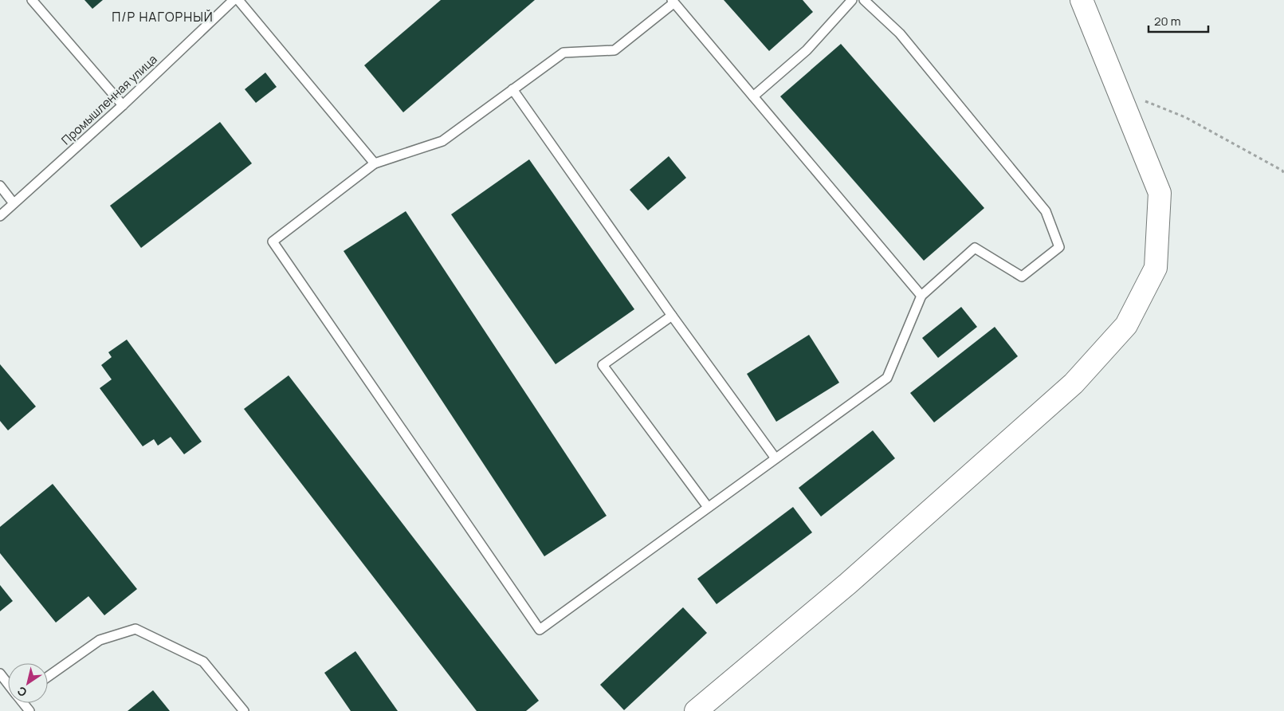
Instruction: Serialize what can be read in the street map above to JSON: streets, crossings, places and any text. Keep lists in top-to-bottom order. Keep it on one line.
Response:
{"streets":{"lane":["Промышленная улица"]},"districts":["П/Р НАГОРНЫЙ"],"scale_bar":"20 m","north":"bottom left"}
